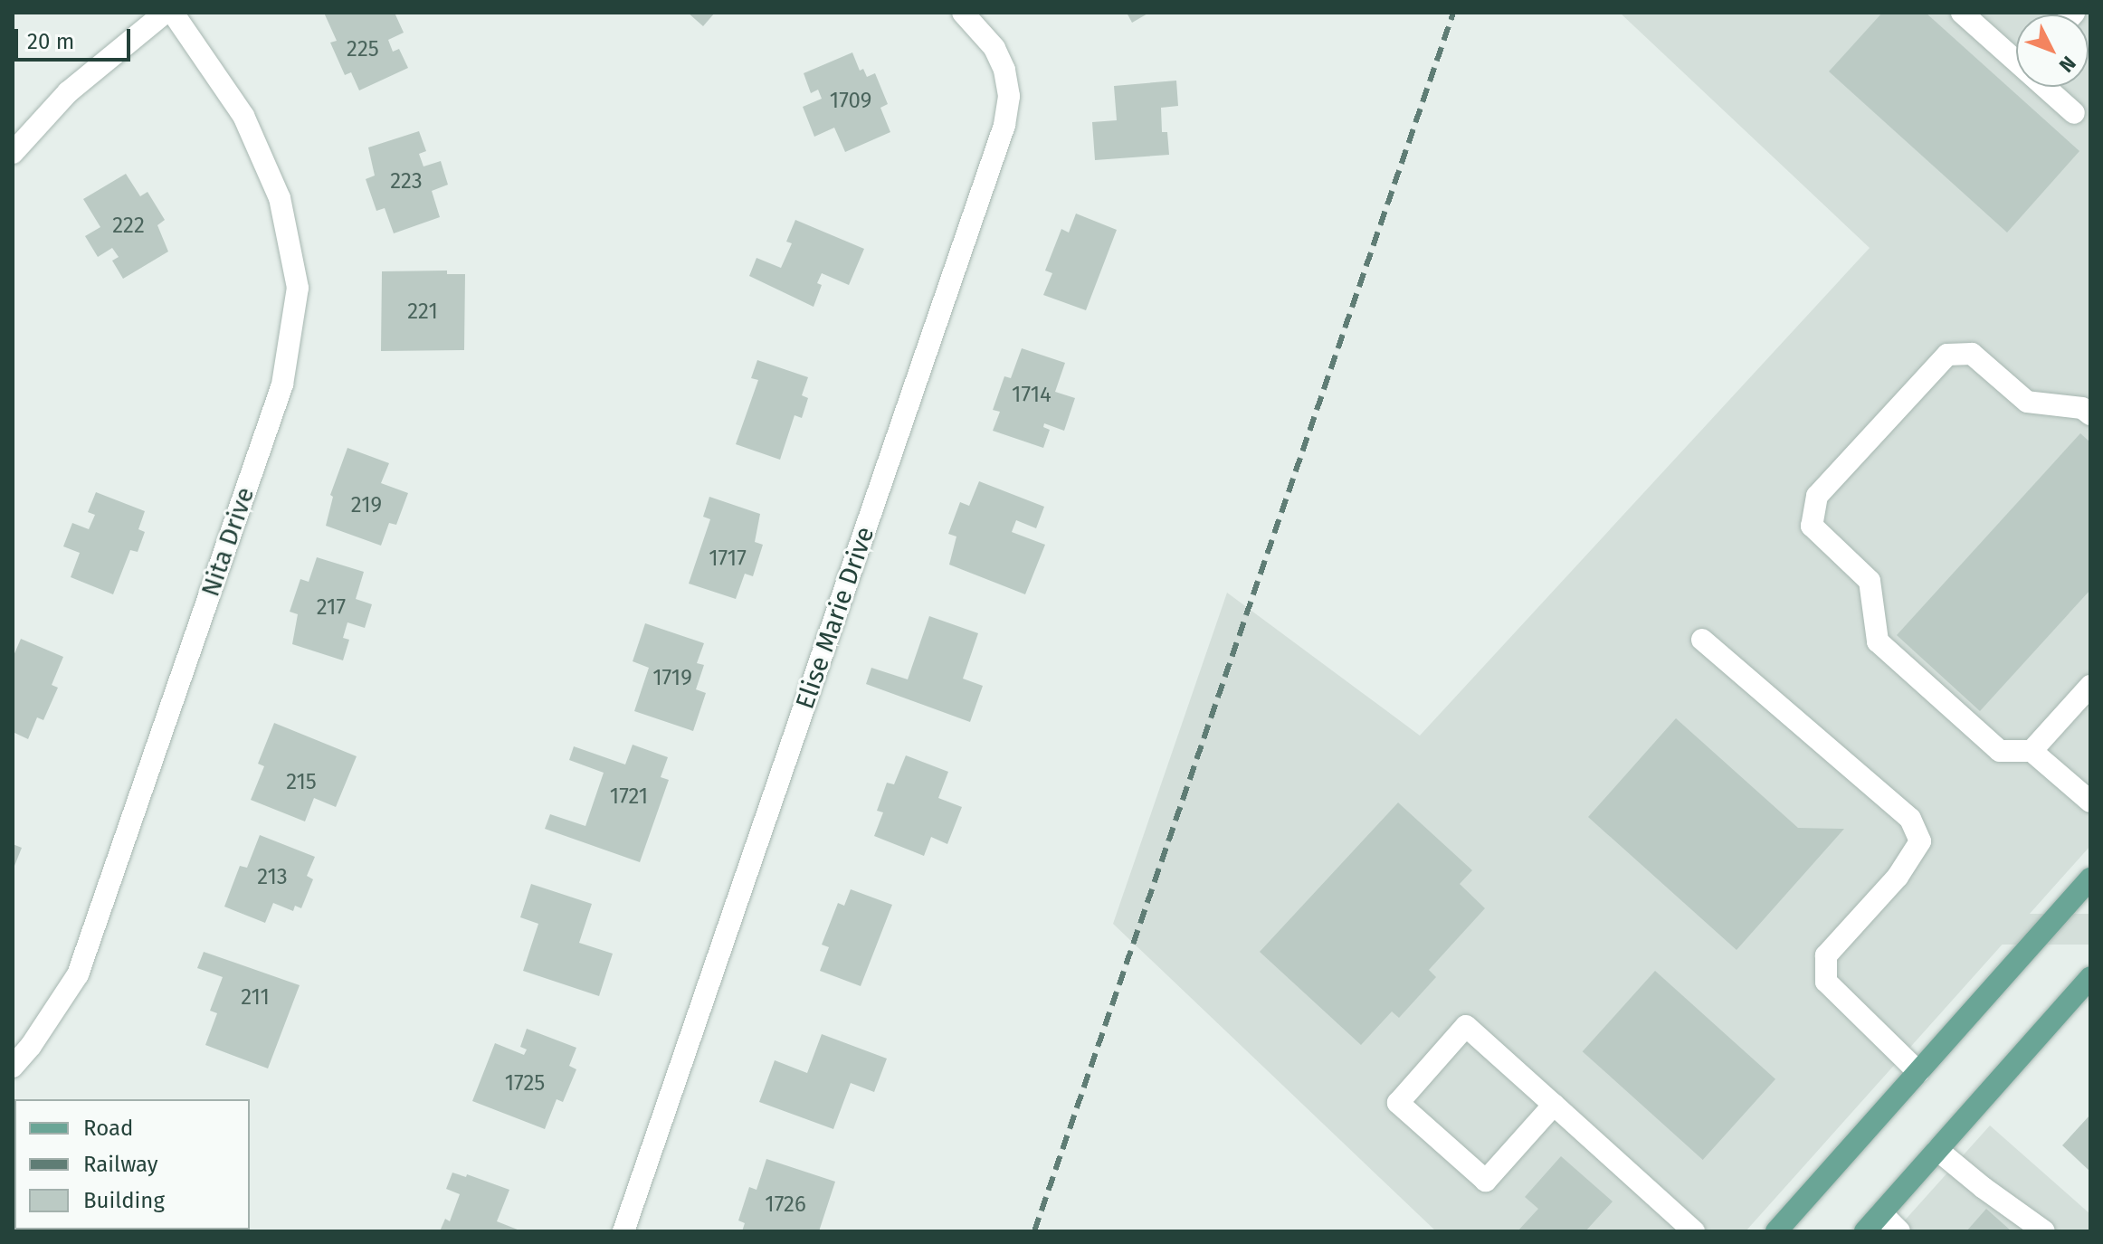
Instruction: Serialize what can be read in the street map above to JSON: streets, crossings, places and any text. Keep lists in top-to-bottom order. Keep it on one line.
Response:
{"streets":{"street":["Nita Drive","Elise Marie Drive"]},"house_numbers":["225","1709","223","222","221","1714","219","1717","217","1719","215","1721","213","211","1725","1726"],"legend":["Road","Railway","Building"],"scale_bar":"20 m","north":"bottom right"}
